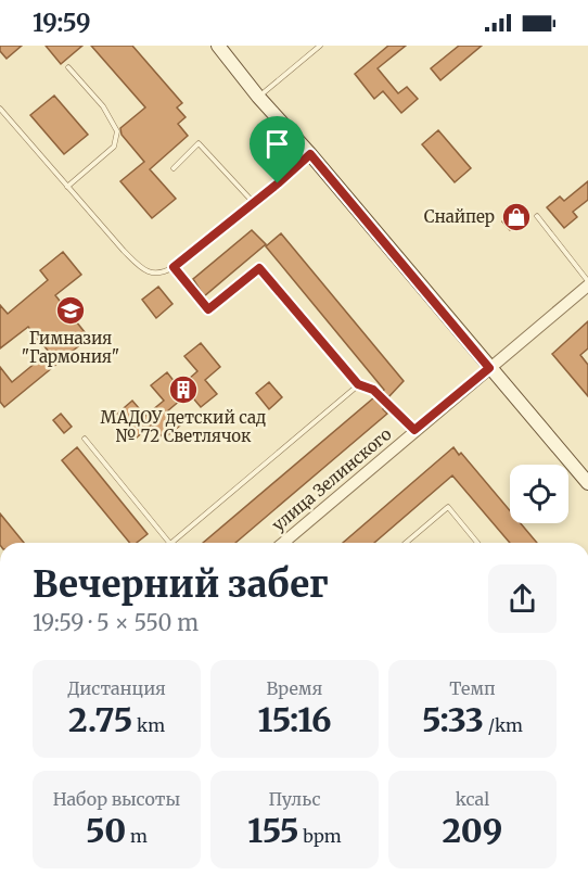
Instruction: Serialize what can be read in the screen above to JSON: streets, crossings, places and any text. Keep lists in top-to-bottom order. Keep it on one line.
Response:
{"streets":{"street":["улица Зелинского"]},"places":{"shop":["Снайпер"],"school or university":["Гимназия \"Гармония\""],"building":["МАДОУ детский сад № 72 Светлячок"]},"page":{"status":"19:59","heading":["Вечерний забег","19:59 · 5 × 550 m"],"stats":[["Дистанция","2.75 km"],["Время","15:16"],["Темп","5:33 /km"],["Набор высоты","50 m"],["Пульс","155 bpm"],["kcal","209"]]}}
